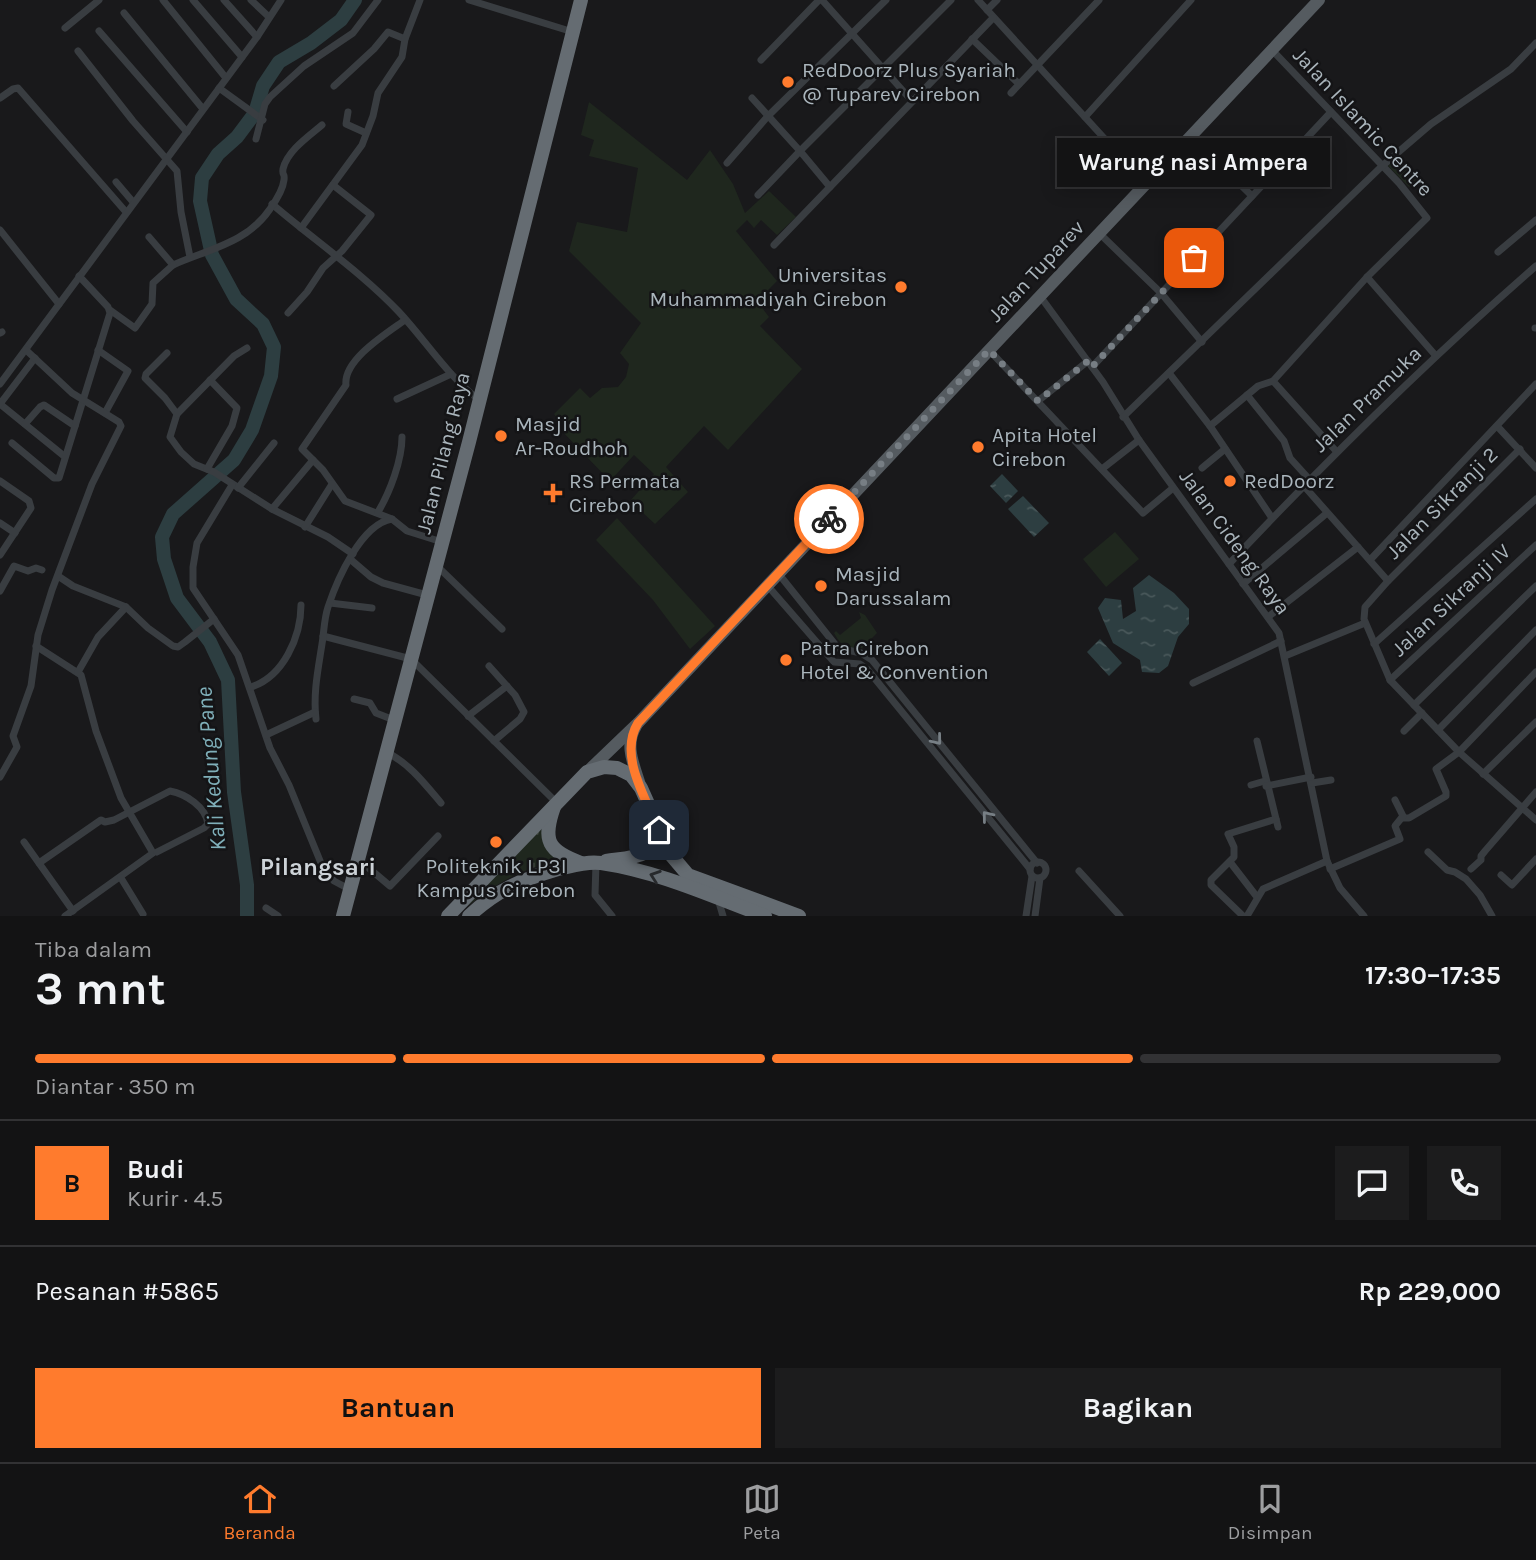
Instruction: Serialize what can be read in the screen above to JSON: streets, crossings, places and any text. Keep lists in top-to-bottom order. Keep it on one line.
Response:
{"streets":{"highway":["Jalan Pilang Raya"],"main road":["Jalan Tuparev"],"street":["Jalan Islamic Centre","Jalan Pramuka","Jalan Sikranji 2","Jalan Cideng Raya","Jalan Sikranji IV"]},"crossings":[["Jalan Islamic Centre","Jalan Tuparev"],["Jalan Tuparev","Jalan Cideng Raya"],["Jalan Pramuka","Jalan Cideng Raya"]],"districts":["Pilangsari"],"water":["Kali Kedung Pane"],"places":{"other":["RedDoorz Plus Syariah @ Tuparev Cirebon","Warung nasi Ampera","Universitas Muhammadiyah Cirebon","Masjid Ar-Roudhoh","Apita Hotel Cirebon","RedDoorz","Masjid Darussalam","Patra Cirebon Hotel & Convention","Politeknik LP3I Kampus Cirebon"],"health":["RS Permata Cirebon"]},"page":{"bubble":"Warung nasi Ampera","heading":["3 mnt","Tiba dalam","17:30–17:35"],"panel":["Budi","Kurir · 4.5","Pesanan #5865","Rp 229,000"],"bar":"Diantar · 350 m","round":"B","buttons":["Bantuan","Bagikan"],"tabs":["Beranda","Peta","Disimpan"]}}
